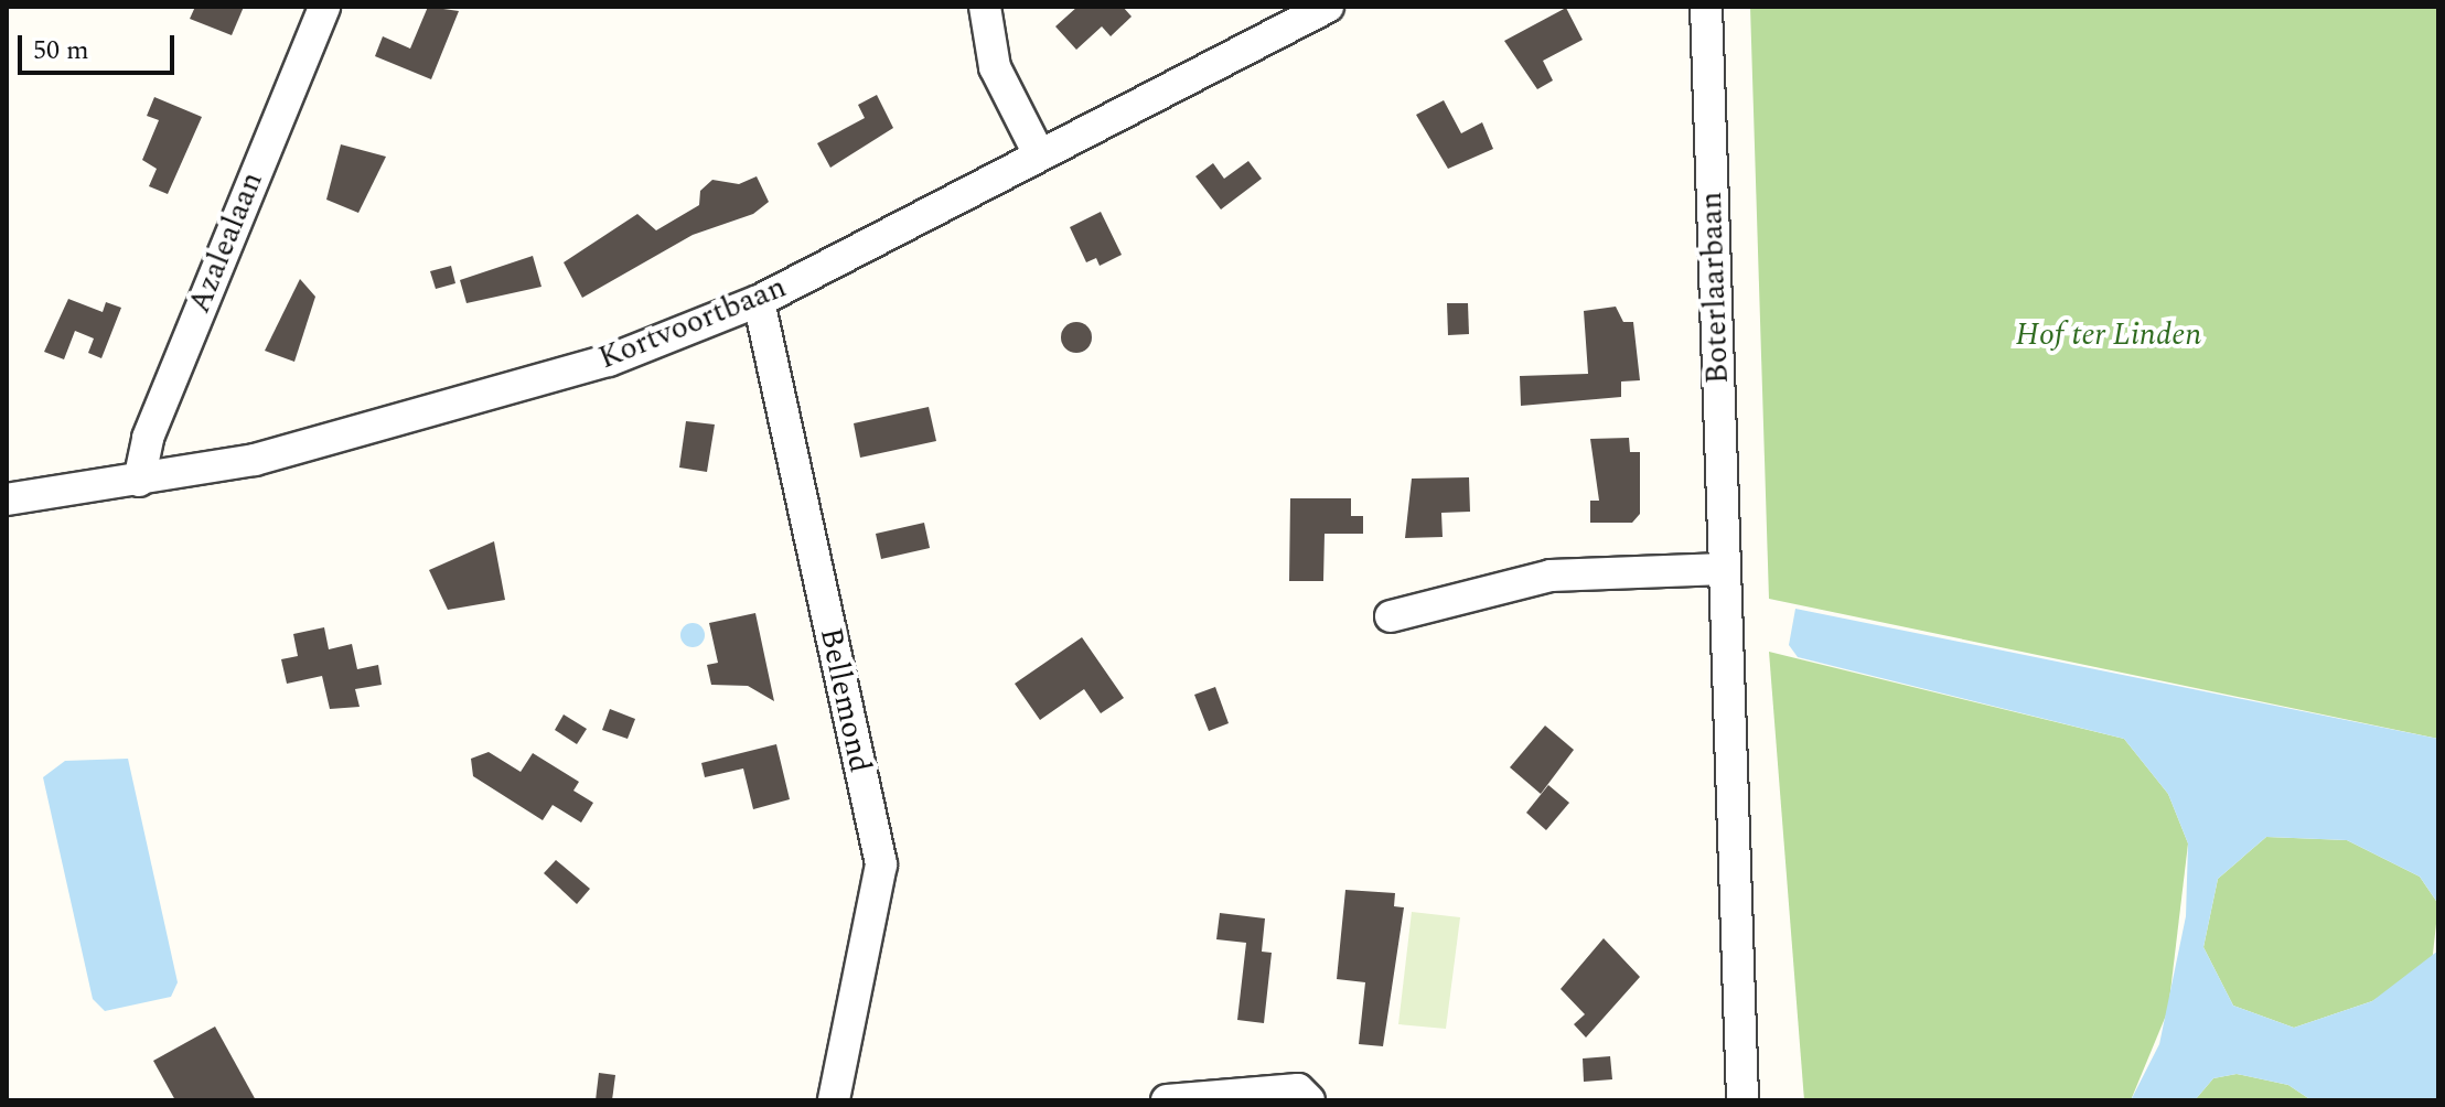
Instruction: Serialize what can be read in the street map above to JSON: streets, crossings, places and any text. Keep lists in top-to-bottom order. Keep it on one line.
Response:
{"streets":{"street":["Azalealaan","Boterlaarbaan","Kortvoortbaan","Bellemond"]},"crossings":[["Azalealaan","Kortvoortbaan"],["Kortvoortbaan","Bellemond"]],"parks":["Hof ter Linden"],"scale_bar":"50 m"}
